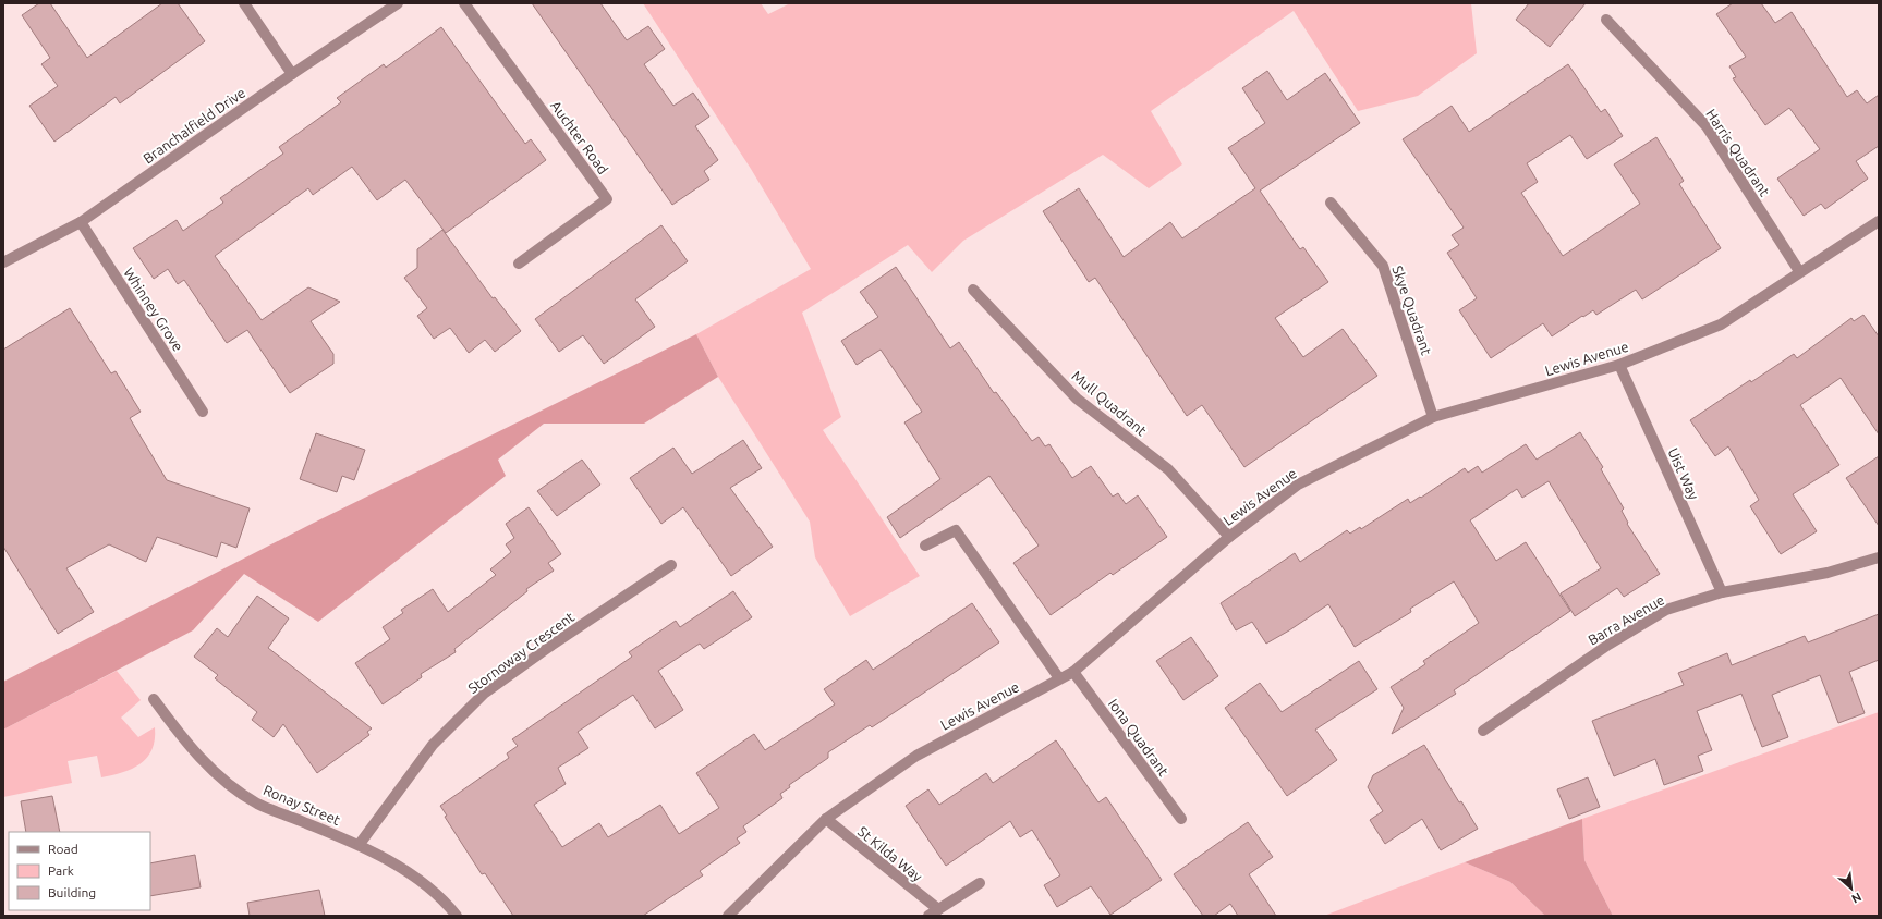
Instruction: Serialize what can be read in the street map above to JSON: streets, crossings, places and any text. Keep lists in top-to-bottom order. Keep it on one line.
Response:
{"streets":{"street":["Branchalfield Drive","Auchter Road","Harris Quadrant","Whinney Grove","Skye Quadrant","Lewis Avenue","Mull Quadrant","Uist Way","Barra Avenue","Stornoway Crescent","Iona Quadrant","Ronay Street","St Kilda Way"]},"crossings":[["Branchalfield Drive","Whinney Grove"],["Harris Quadrant","Lewis Avenue"],["Skye Quadrant","Lewis Avenue"],["Lewis Avenue","Mull Quadrant"],["Lewis Avenue","Uist Way"],["Lewis Avenue","Iona Quadrant"],["Lewis Avenue","St Kilda Way"],["Uist Way","Barra Avenue"],["Stornoway Crescent","Ronay Street"]],"legend":["Road","Park","Building"],"north":"bottom right"}
